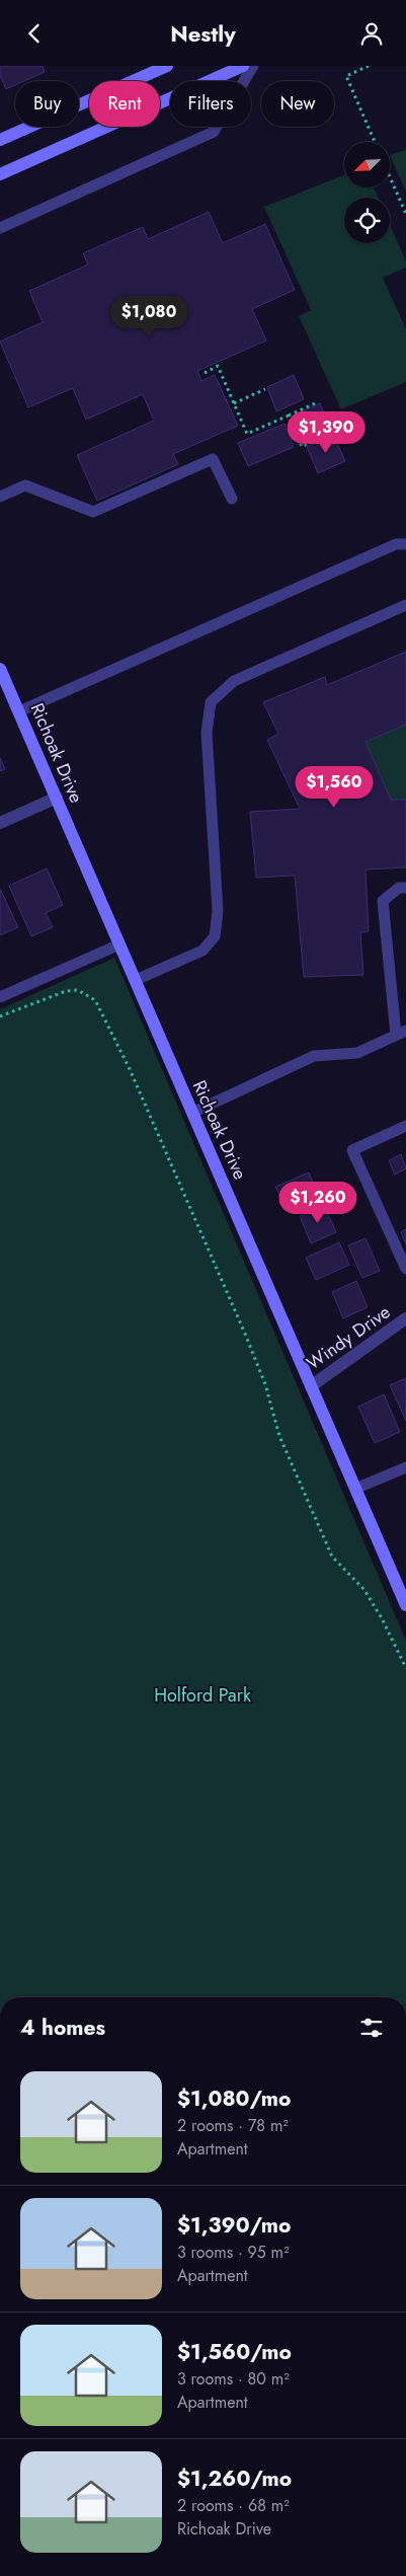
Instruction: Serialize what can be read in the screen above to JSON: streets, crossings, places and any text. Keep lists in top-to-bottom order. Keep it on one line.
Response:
{"streets":{"street":["Richoak Drive","Windy Drive"]},"crossings":[["Richoak Drive","Windy Drive"]],"parks":["Holford Park"],"north":"bottom left","page":{"header":"Nestly","chip":["Buy","Rent","Filters","New"],"price":["$1,080","$1,390","$1,560","$1,260"],"heading":"4 homes","list":[{"name":"$1,080/mo","note":"2 rooms · 78 m² · Apartment"},{"name":"$1,390/mo","note":"3 rooms · 95 m² · Apartment"},{"name":"$1,560/mo","note":"3 rooms · 80 m² · Apartment"},{"name":"$1,260/mo","note":"2 rooms · 68 m² · Richoak Drive"}]}}
